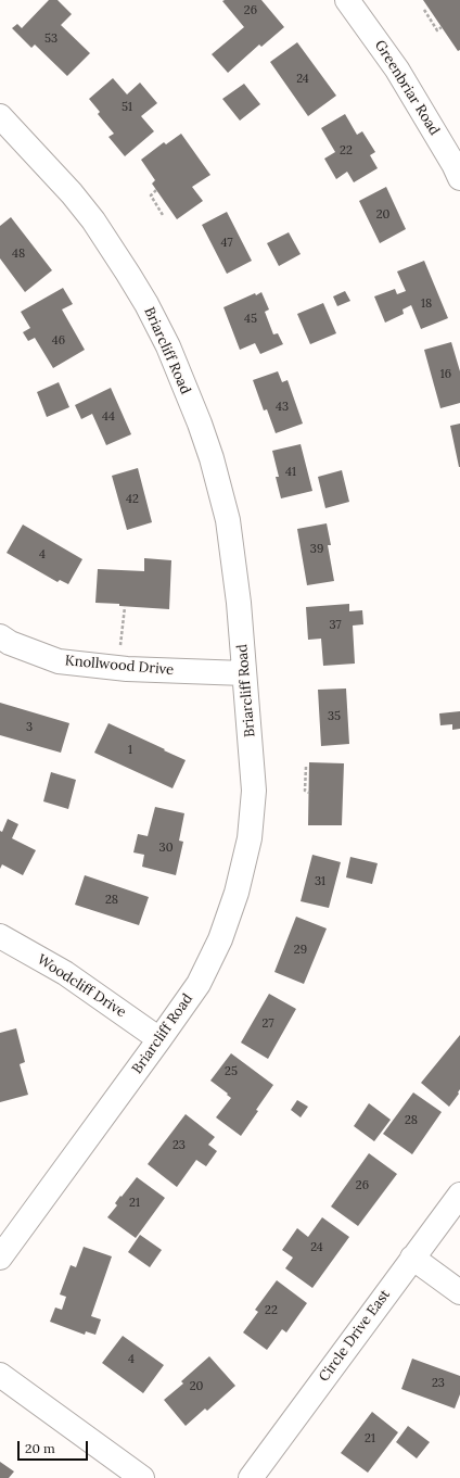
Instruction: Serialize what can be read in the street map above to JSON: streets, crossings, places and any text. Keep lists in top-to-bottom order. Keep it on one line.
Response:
{"streets":{"street":["Greenbriar Road","Briarcliff Road","Knollwood Drive","Woodcliff Drive","Circle Drive East"]},"crossings":[["Briarcliff Road","Knollwood Drive"],["Briarcliff Road","Woodcliff Drive"]],"house_numbers":["26","53","24","51","22","20","47","48","18","45","46","16","43","44","41","42","39","4","37","35","3","1","30","31","28","29","27","25","28","23","26","21","24","22","4","23","20","21"],"scale_bar":"20 m"}
